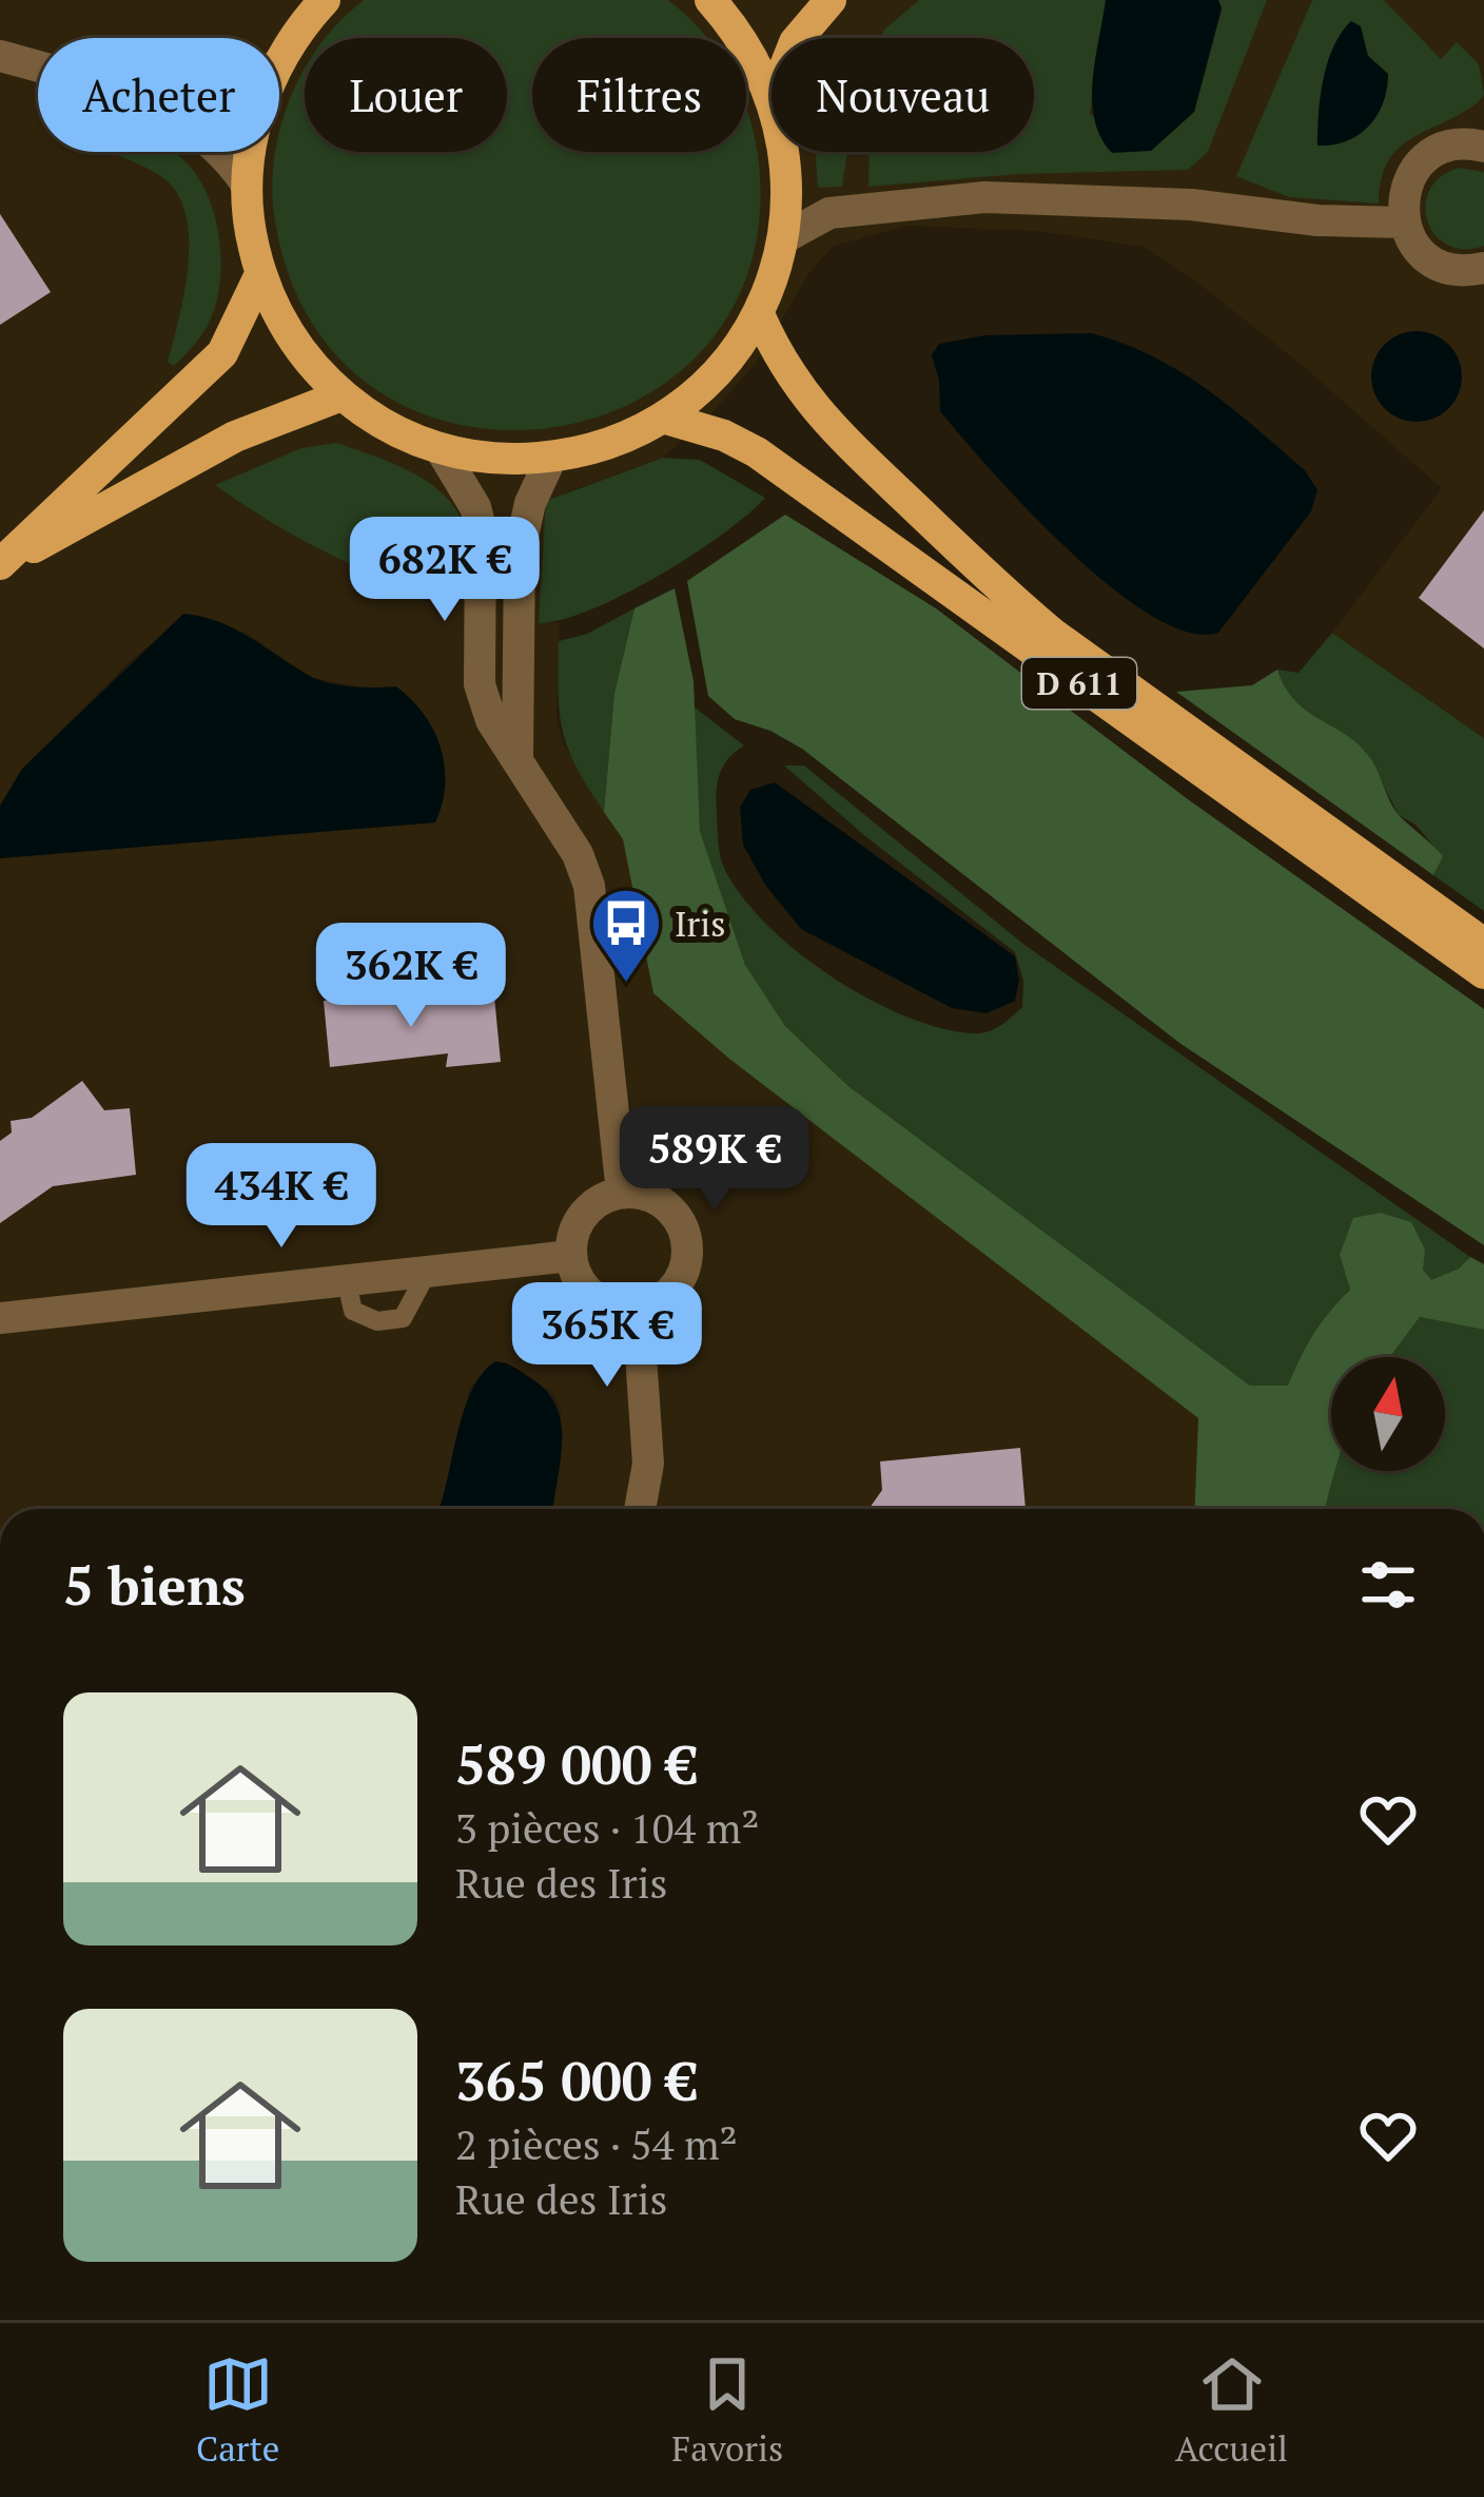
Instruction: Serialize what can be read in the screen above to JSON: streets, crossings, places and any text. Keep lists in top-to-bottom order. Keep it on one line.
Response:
{"streets":{"main road":["D 611"]},"places":{"bus stop":["Iris"]},"north":"top","page":{"chip":["Acheter","Louer","Filtres","Nouveau"],"price":["682K €","362K €","589K €","434K €","365K €"],"heading":"5 biens","list":[{"name":"589 000 €","note":"3 pièces · 104 m² · Rue des Iris"},{"name":"365 000 €","note":"2 pièces · 54 m² · Rue des Iris"}],"tabs":["Carte","Favoris","Accueil"]}}
